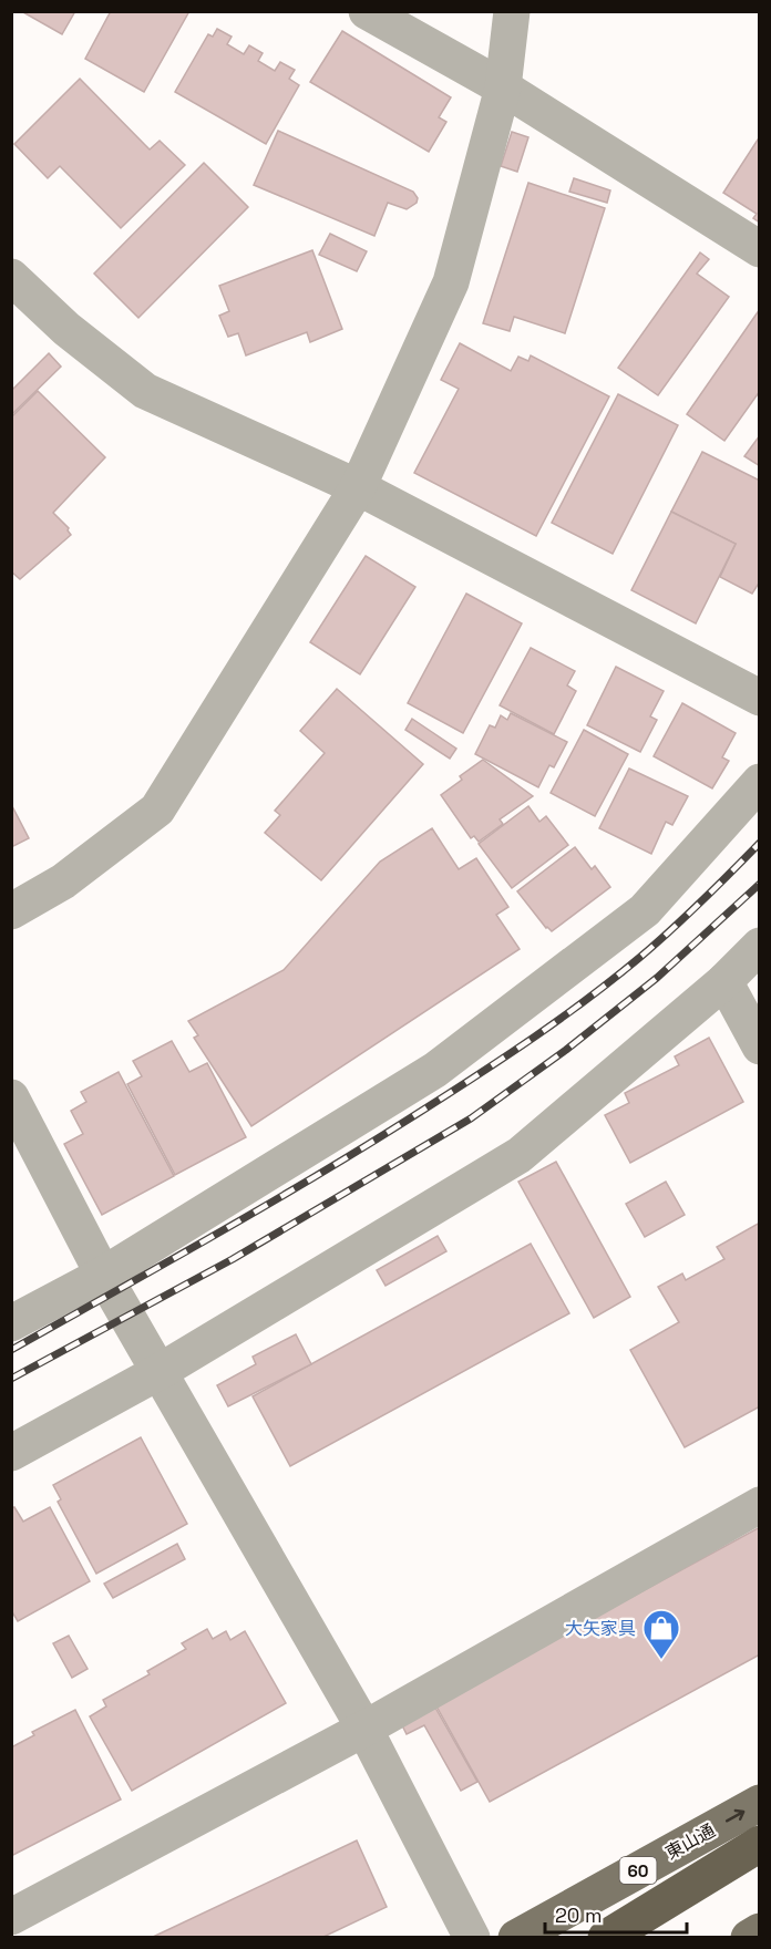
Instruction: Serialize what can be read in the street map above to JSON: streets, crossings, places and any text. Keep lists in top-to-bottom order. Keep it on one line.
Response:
{"streets":{"main road":["東山通","60"]},"one_way":["東山通"],"places":{"shop":["大矢家具"]},"scale_bar":"20 m"}
